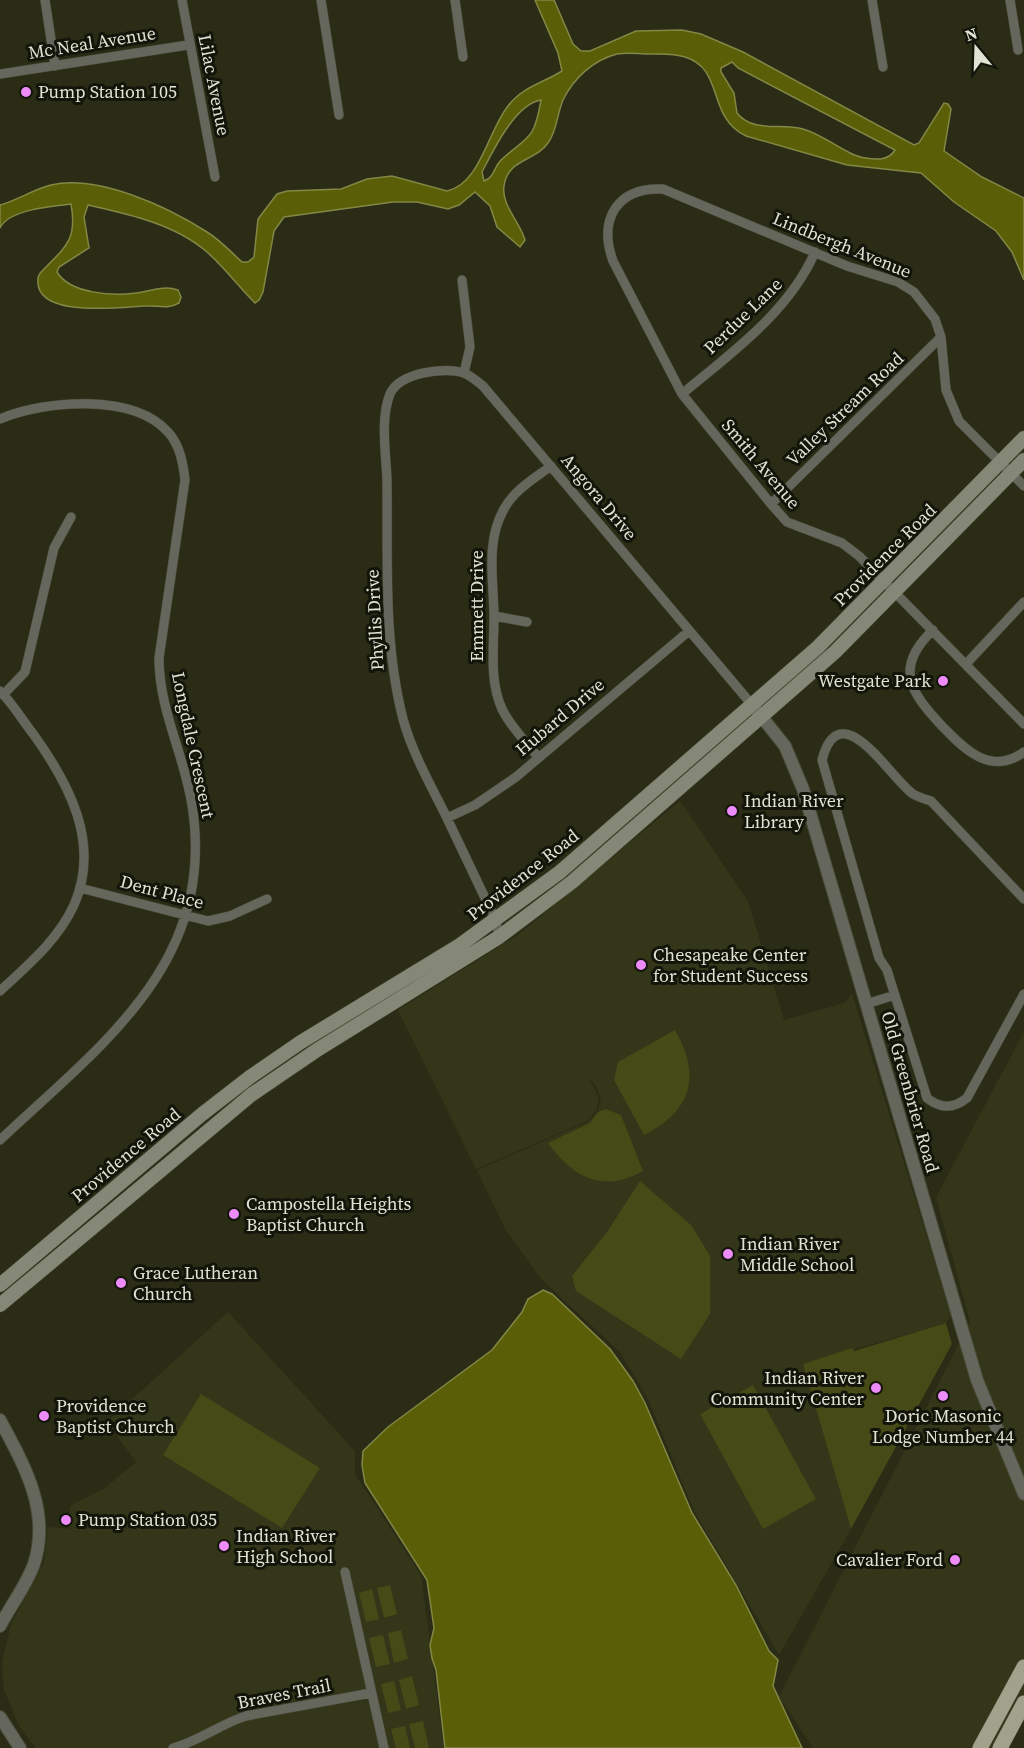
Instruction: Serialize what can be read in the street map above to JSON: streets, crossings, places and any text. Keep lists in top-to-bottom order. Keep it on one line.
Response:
{"streets":{"main road":["Providence Road"],"street":["Mc Neal Avenue","Lilac Avenue","Lindbergh Avenue","Perdue Lane","Valley Stream Road","Smith Avenue","Angora Drive","Emmett Drive","Phyllis Drive","Hubard Drive","Longdale Crescent","Dent Place","Old Greenbrier Road","Braves Trail"]},"crossings":[["Mc Neal Avenue","Lilac Avenue"],["Lindbergh Avenue","Perdue Lane"],["Lindbergh Avenue","Valley Stream Road"],["Lindbergh Avenue","Smith Avenue"],["Lindbergh Avenue","Providence Road"],["Perdue Lane","Smith Avenue"],["Valley Stream Road","Smith Avenue"],["Smith Avenue","Providence Road"],["Angora Drive","Providence Road"],["Angora Drive","Emmett Drive"],["Angora Drive","Phyllis Drive"],["Angora Drive","Hubard Drive"],["Angora Drive","Old Greenbrier Road"],["Providence Road","Phyllis Drive"],["Providence Road","Old Greenbrier Road"],["Emmett Drive","Hubard Drive"],["Phyllis Drive","Hubard Drive"],["Longdale Crescent","Dent Place"]],"places":["Pump Station 105","Westgate Park","Indian River Library","Chesapeake Center for Student Success","Campostella Heights Baptist Church","Indian River Middle School","Grace Lutheran Church","Indian River Community Center","Doric Masonic Lodge Number 44","Providence Baptist Church","Pump Station 035","Indian River High School","Cavalier Ford"],"north":"top"}
